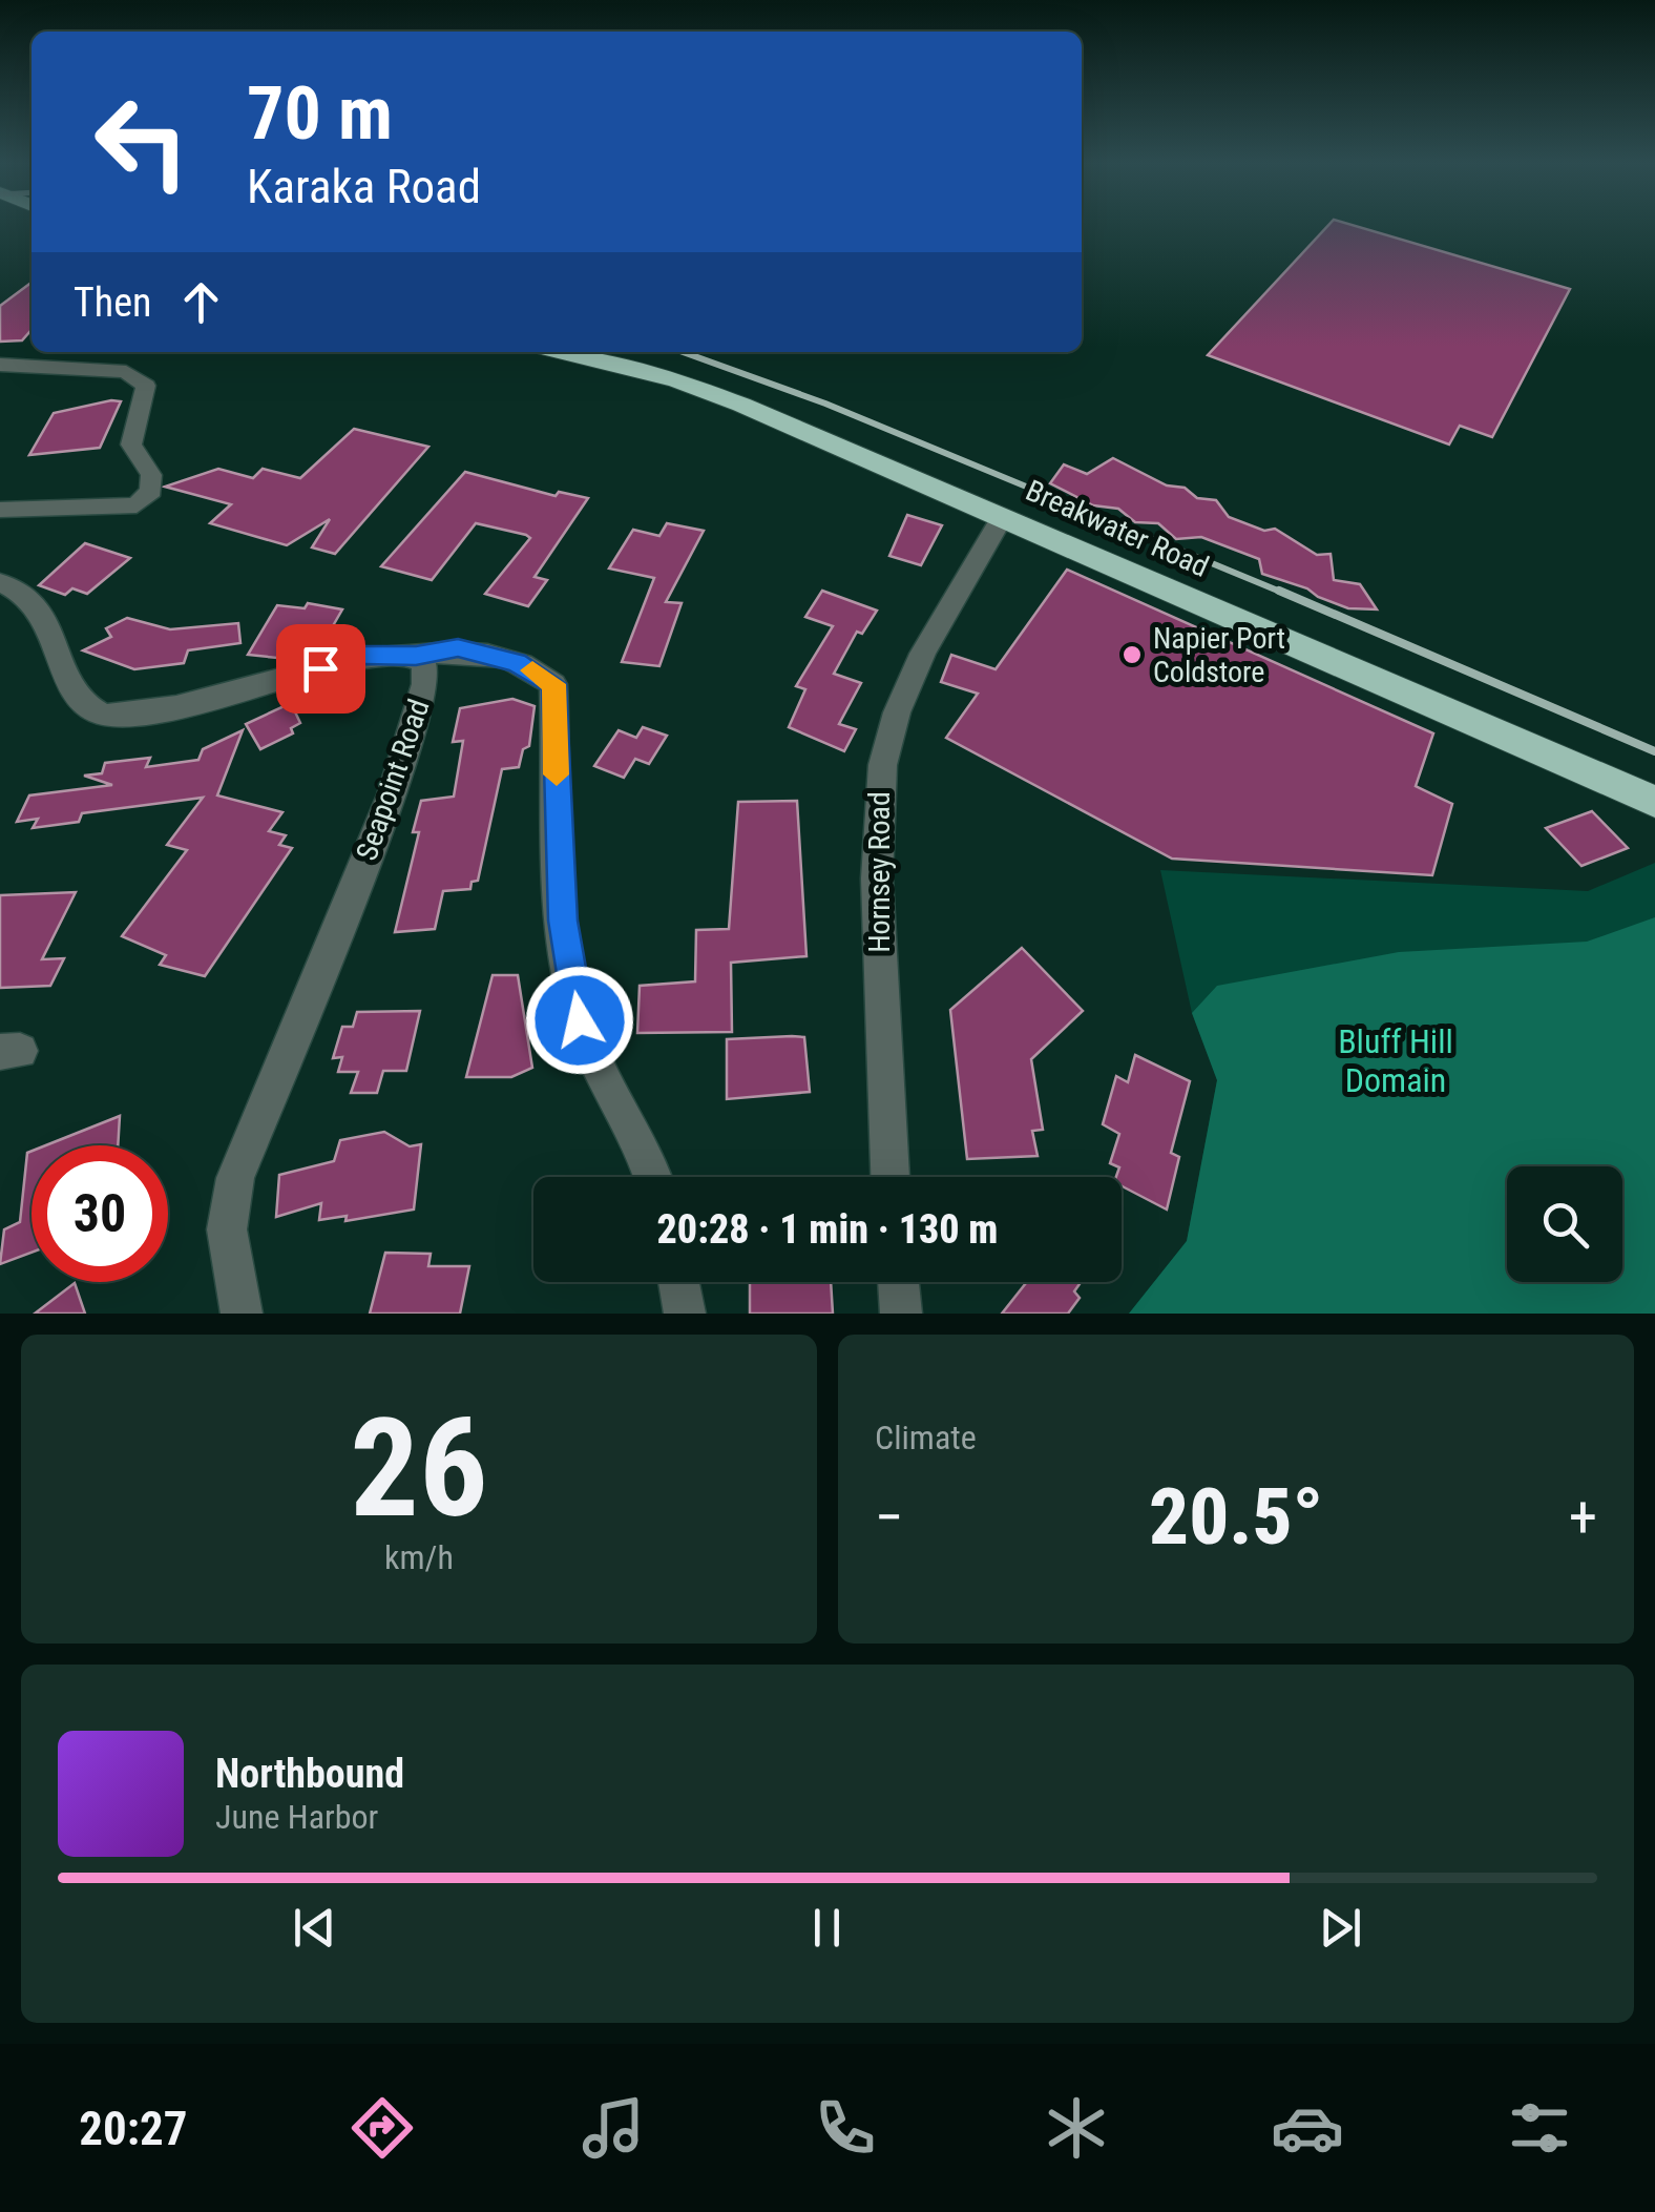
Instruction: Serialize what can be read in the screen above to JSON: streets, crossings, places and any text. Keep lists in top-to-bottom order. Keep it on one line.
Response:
{"streets":{"highway":["Breakwater Road"],"street":["Seapoint Road","Hornsey Road"]},"crossings":[["Breakwater Road","Hornsey Road"]],"parks":["Bluff Hill Domain"],"places":["Napier Port Coldstore"],"page":{"turn":["70 m","Karaka Road"],"then":"Then","limit":"30","trip":"20:28 · 1 min · 130 m","tile":[["26","km/h"],"Climate"],"heat":["−","20.5°","+"],"song":["Northbound","June Harbor"],"tabs":"20:27"}}
